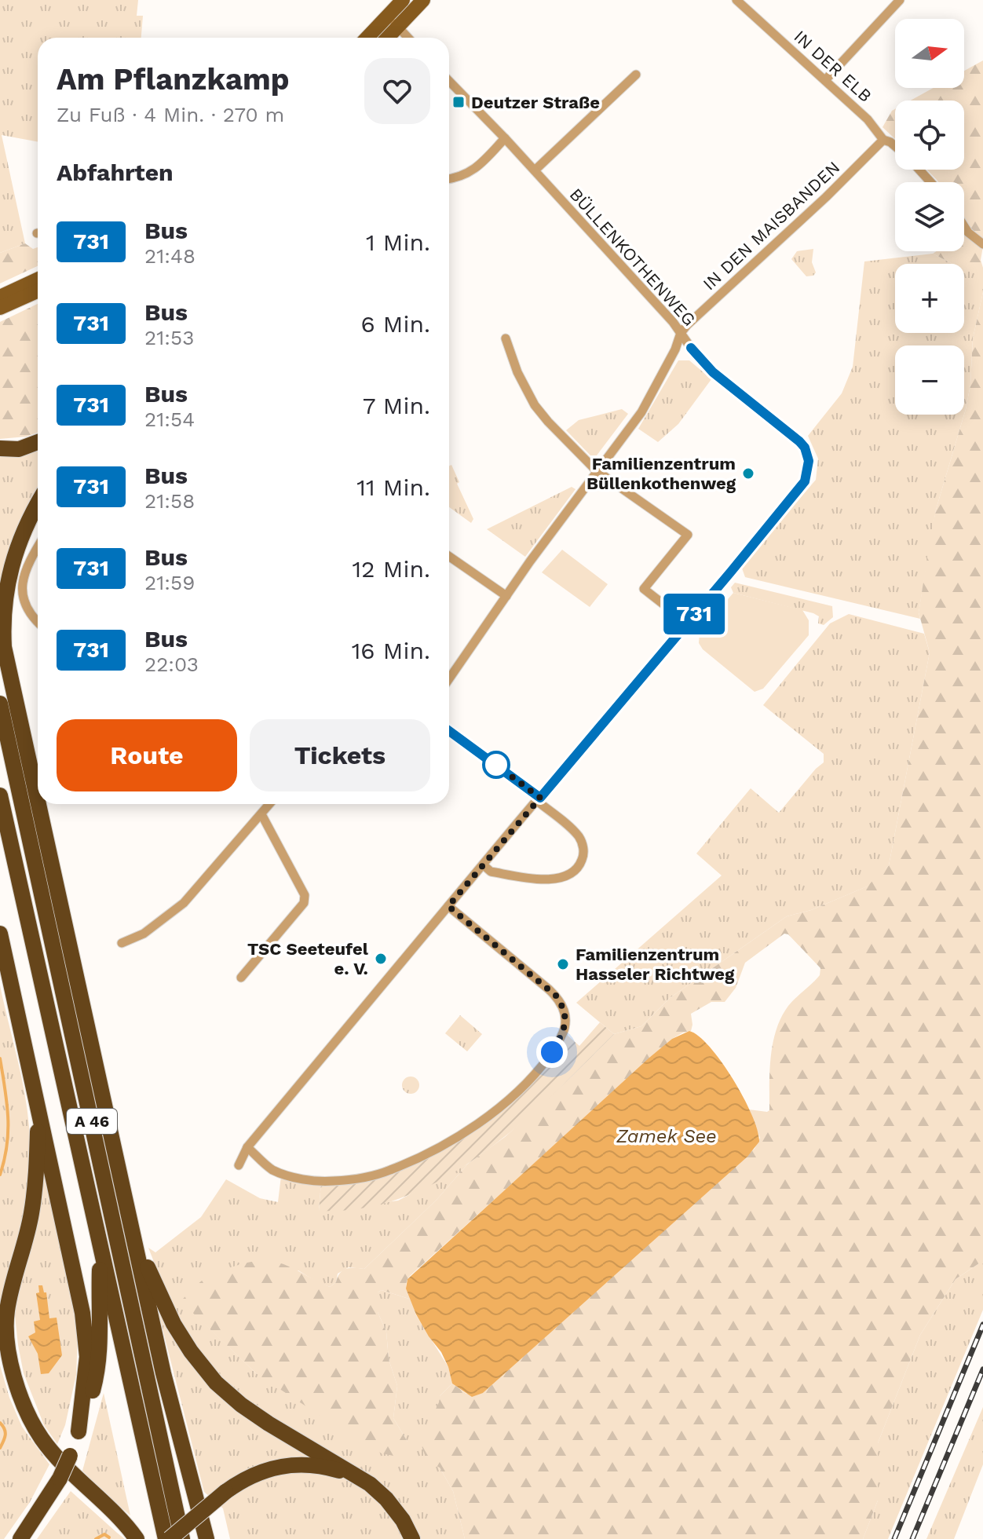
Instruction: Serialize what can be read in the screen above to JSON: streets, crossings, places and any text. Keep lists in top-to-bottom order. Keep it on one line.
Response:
{"streets":{"highway":["A 46"],"street":["IN DER ELB","IN DEN MAISBANDEN","BÜLLENKOTHENWEG"]},"crossings":[["IN DER ELB","IN DEN MAISBANDEN"],["IN DEN MAISBANDEN","BÜLLENKOTHENWEG"]],"water":["Zamek See"],"places":{"transit":["Deutzer Straße"],"other":["Familienzentrum Büllenkothenweg","TSC Seeteufel e. V.","Familienzentrum Hasseler Richtweg"]},"lines":["bus line 731"],"north":"right","page":{"on_map":"731","map_buttons":["+","−"],"heading":[["Am Pflanzkamp","Zu Fuß · 4 Min. · 270 m"],"Abfahrten"],"list":[{"mark":"731","name":"Bus","note":"21:48","value":"1 Min."},{"mark":"731","name":"Bus","note":"21:53","value":"6 Min."},{"mark":"731","name":"Bus","note":"21:54","value":"7 Min."},{"mark":"731","name":"Bus","note":"21:58","value":"11 Min."},{"mark":"731","name":"Bus","note":"21:59","value":"12 Min."},{"mark":"731","name":"Bus","note":"22:03","value":"16 Min."}],"buttons":["Route","Tickets"]}}
